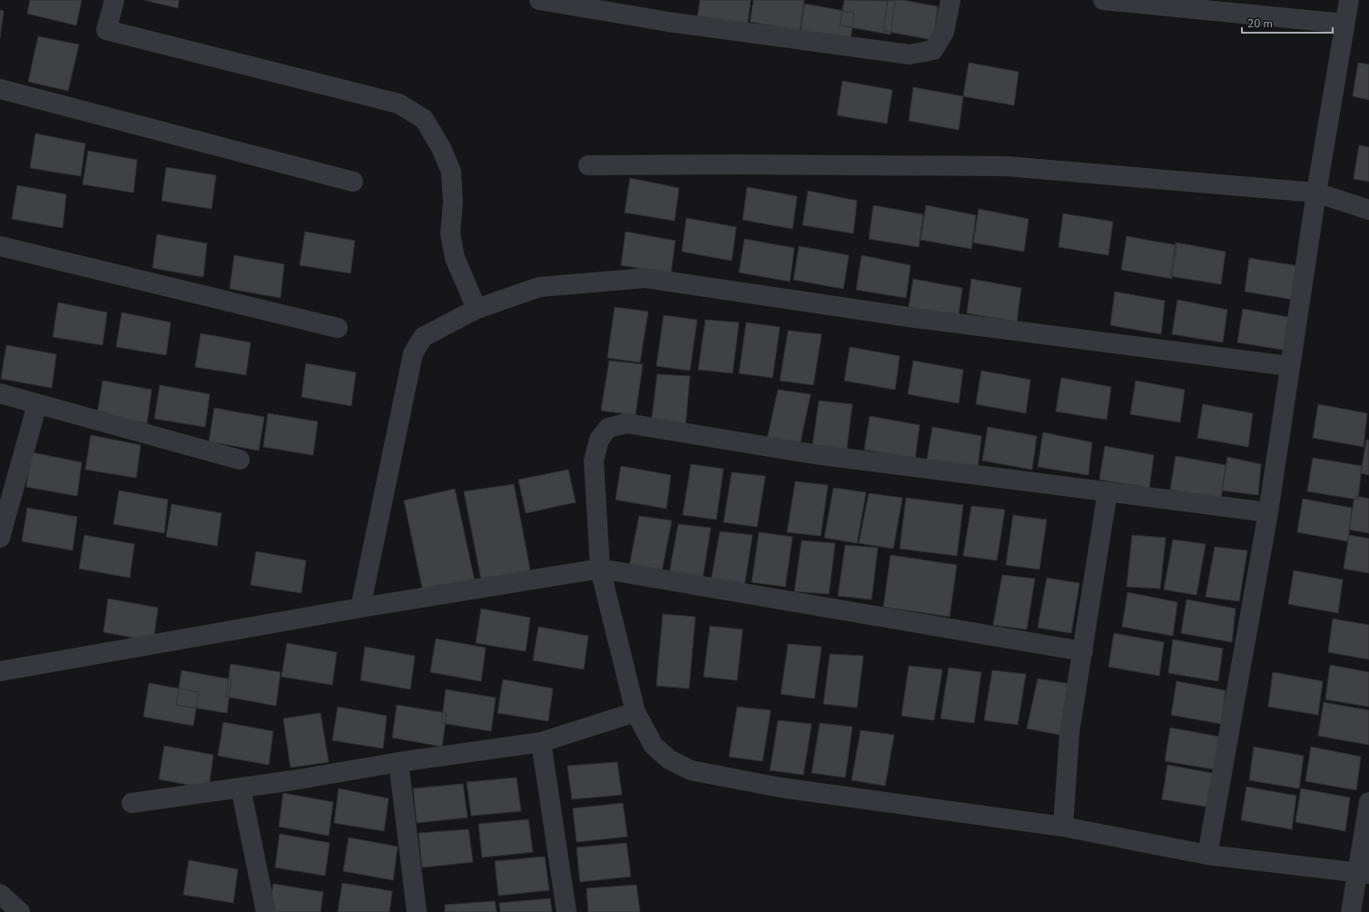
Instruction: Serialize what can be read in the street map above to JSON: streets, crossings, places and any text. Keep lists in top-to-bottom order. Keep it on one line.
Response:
{"scale_bar":"20 m"}
